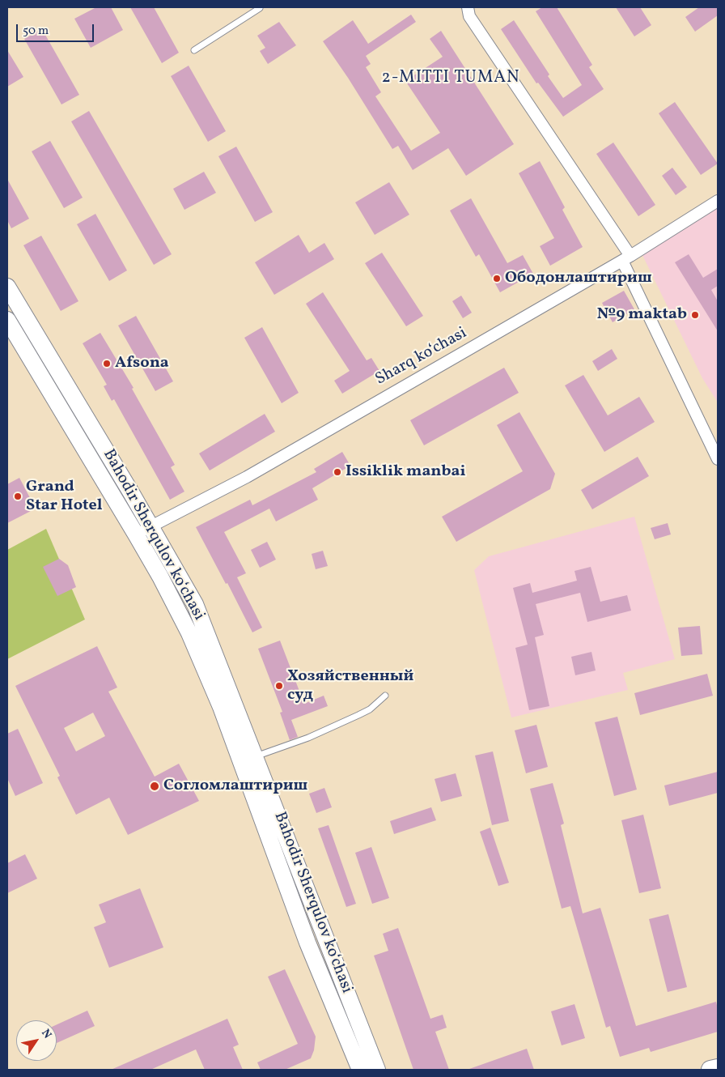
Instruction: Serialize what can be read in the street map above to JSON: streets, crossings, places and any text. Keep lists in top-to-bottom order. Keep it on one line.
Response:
{"streets":{"main road":["Bahodir Sherqulov ko‘chasi"],"street":["Sharq ko‘chasi"]},"crossings":[["Sharq ko‘chasi","Bahodir Sherqulov ko‘chasi"]],"districts":["2-MITTI TUMAN"],"places":["Ободонлаштириш","№9 maktab","Afsona","Issiklik manbai","Grand Star Hotel","Хозяйственный суд","Согломлаштириш"],"scale_bar":"50 m","north":"top right"}
